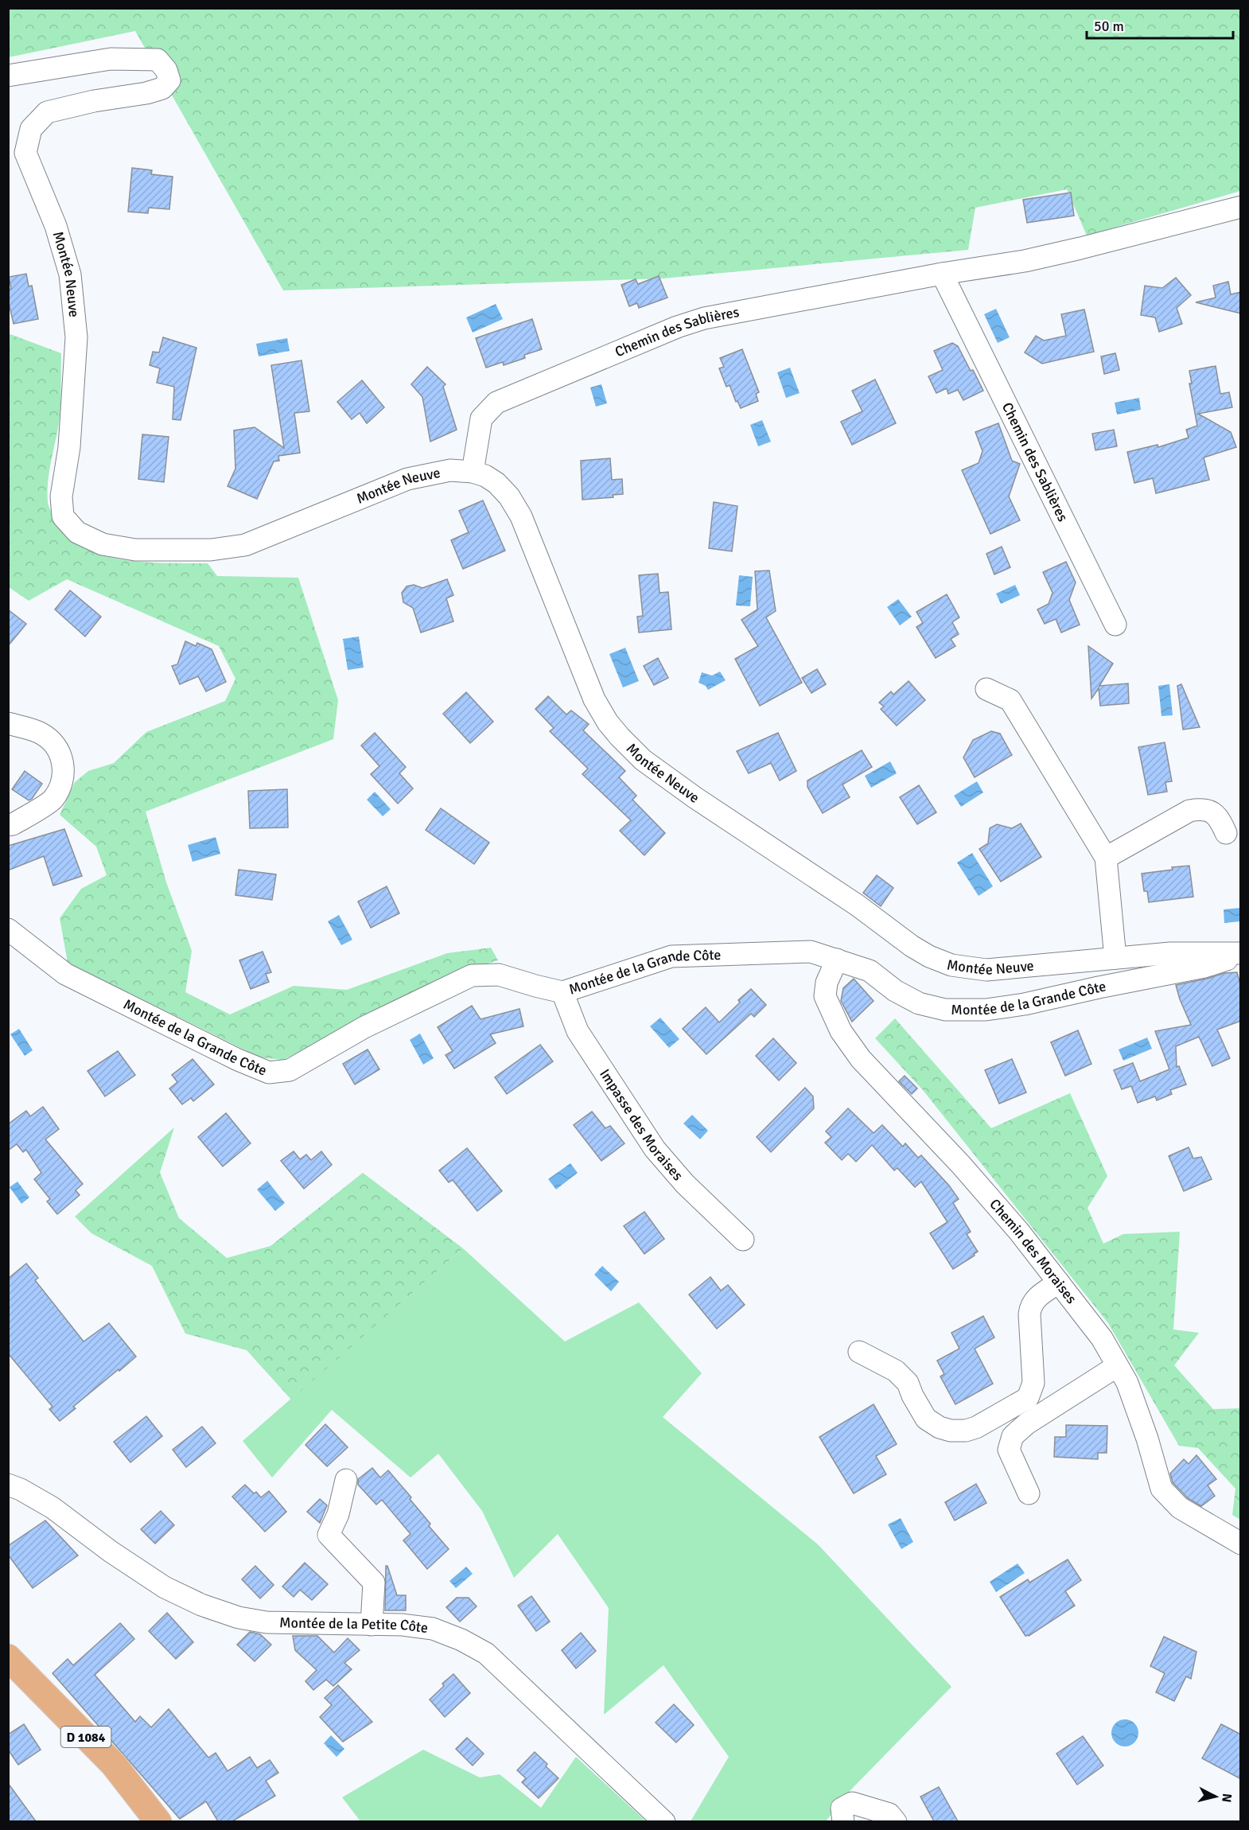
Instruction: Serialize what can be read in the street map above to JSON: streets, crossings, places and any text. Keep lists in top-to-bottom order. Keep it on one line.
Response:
{"streets":{"main road":["D 1084"],"street":["Montée Neuve","Chemin des Sablières","Montée de la Grande Côte","Impasse des Moraises","Chemin des Moraises","Montée de la Petite Côte"]},"crossings":[["Montée Neuve","Chemin des Sablières"],["Montée Neuve","Montée de la Grande Côte"],["Montée de la Grande Côte","Impasse des Moraises"],["Montée de la Grande Côte","Chemin des Moraises"]],"scale_bar":"50 m","north":"right"}
